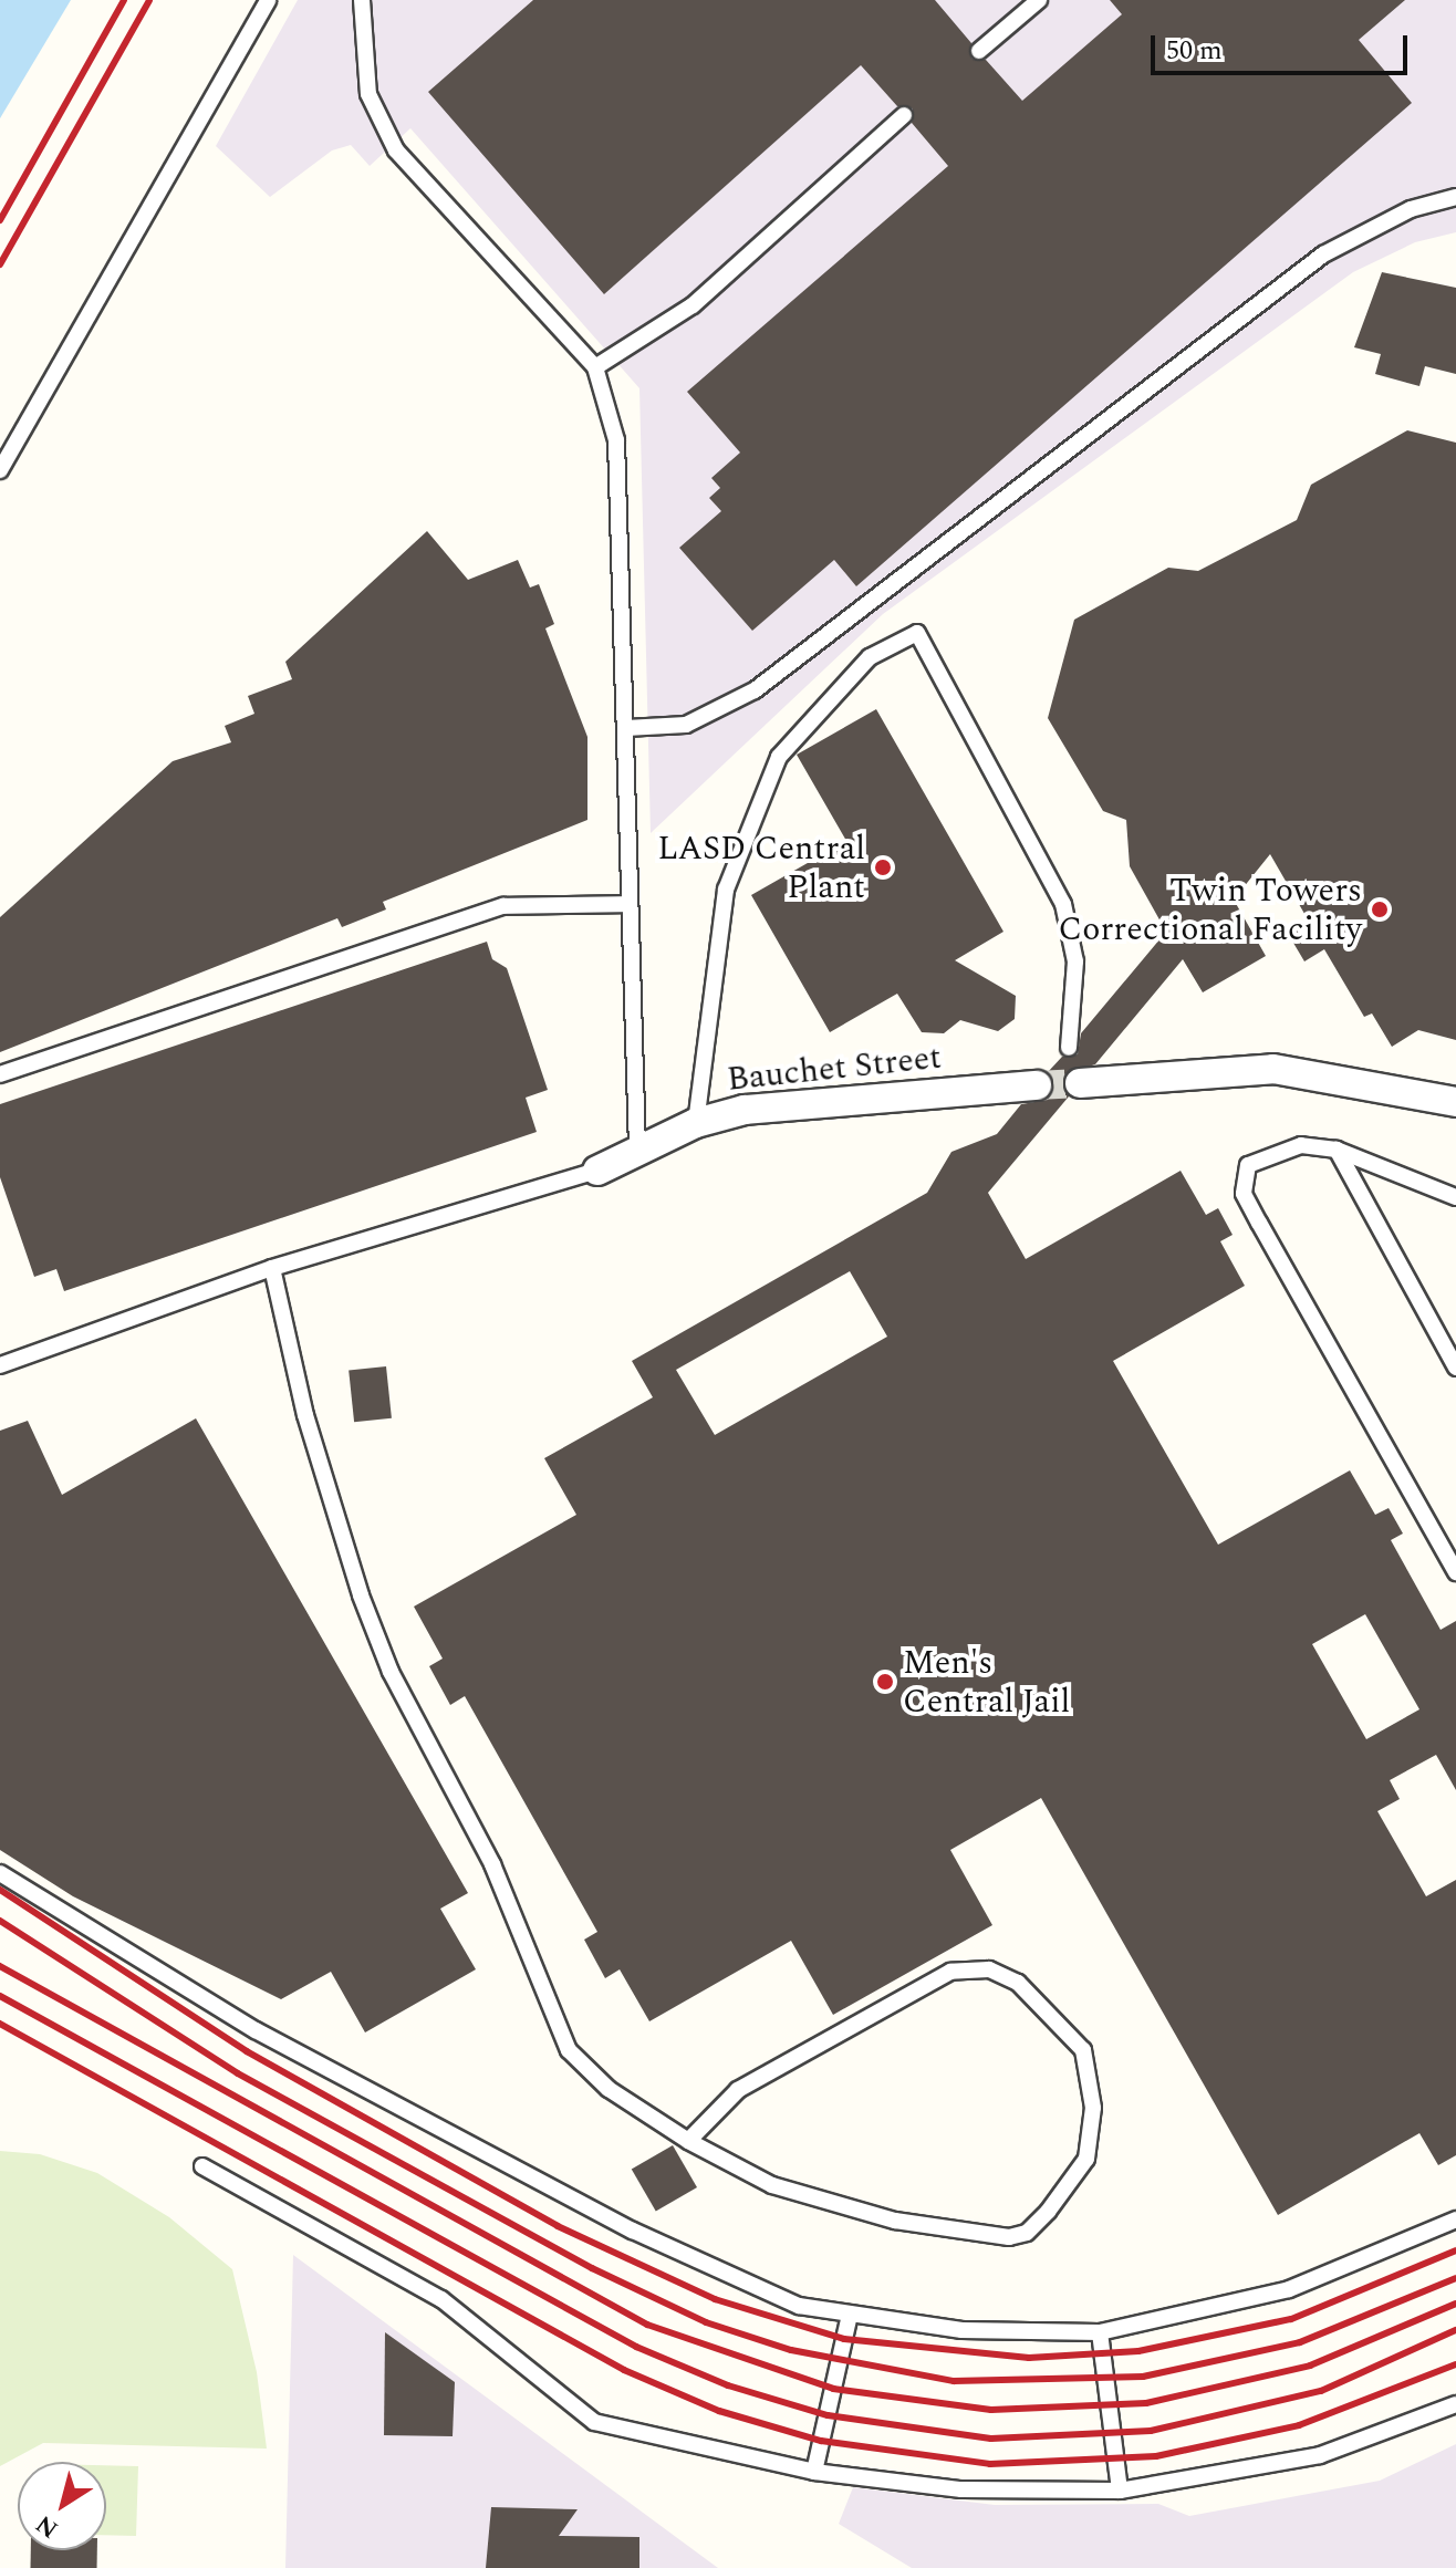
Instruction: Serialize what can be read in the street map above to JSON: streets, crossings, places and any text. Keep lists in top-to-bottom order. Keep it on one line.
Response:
{"streets":{"street":["Bauchet Street"]},"places":["LASD Central Plant","Twin Towers Correctional Facility","Men's Central Jail"],"scale_bar":"50 m","north":"bottom left"}
